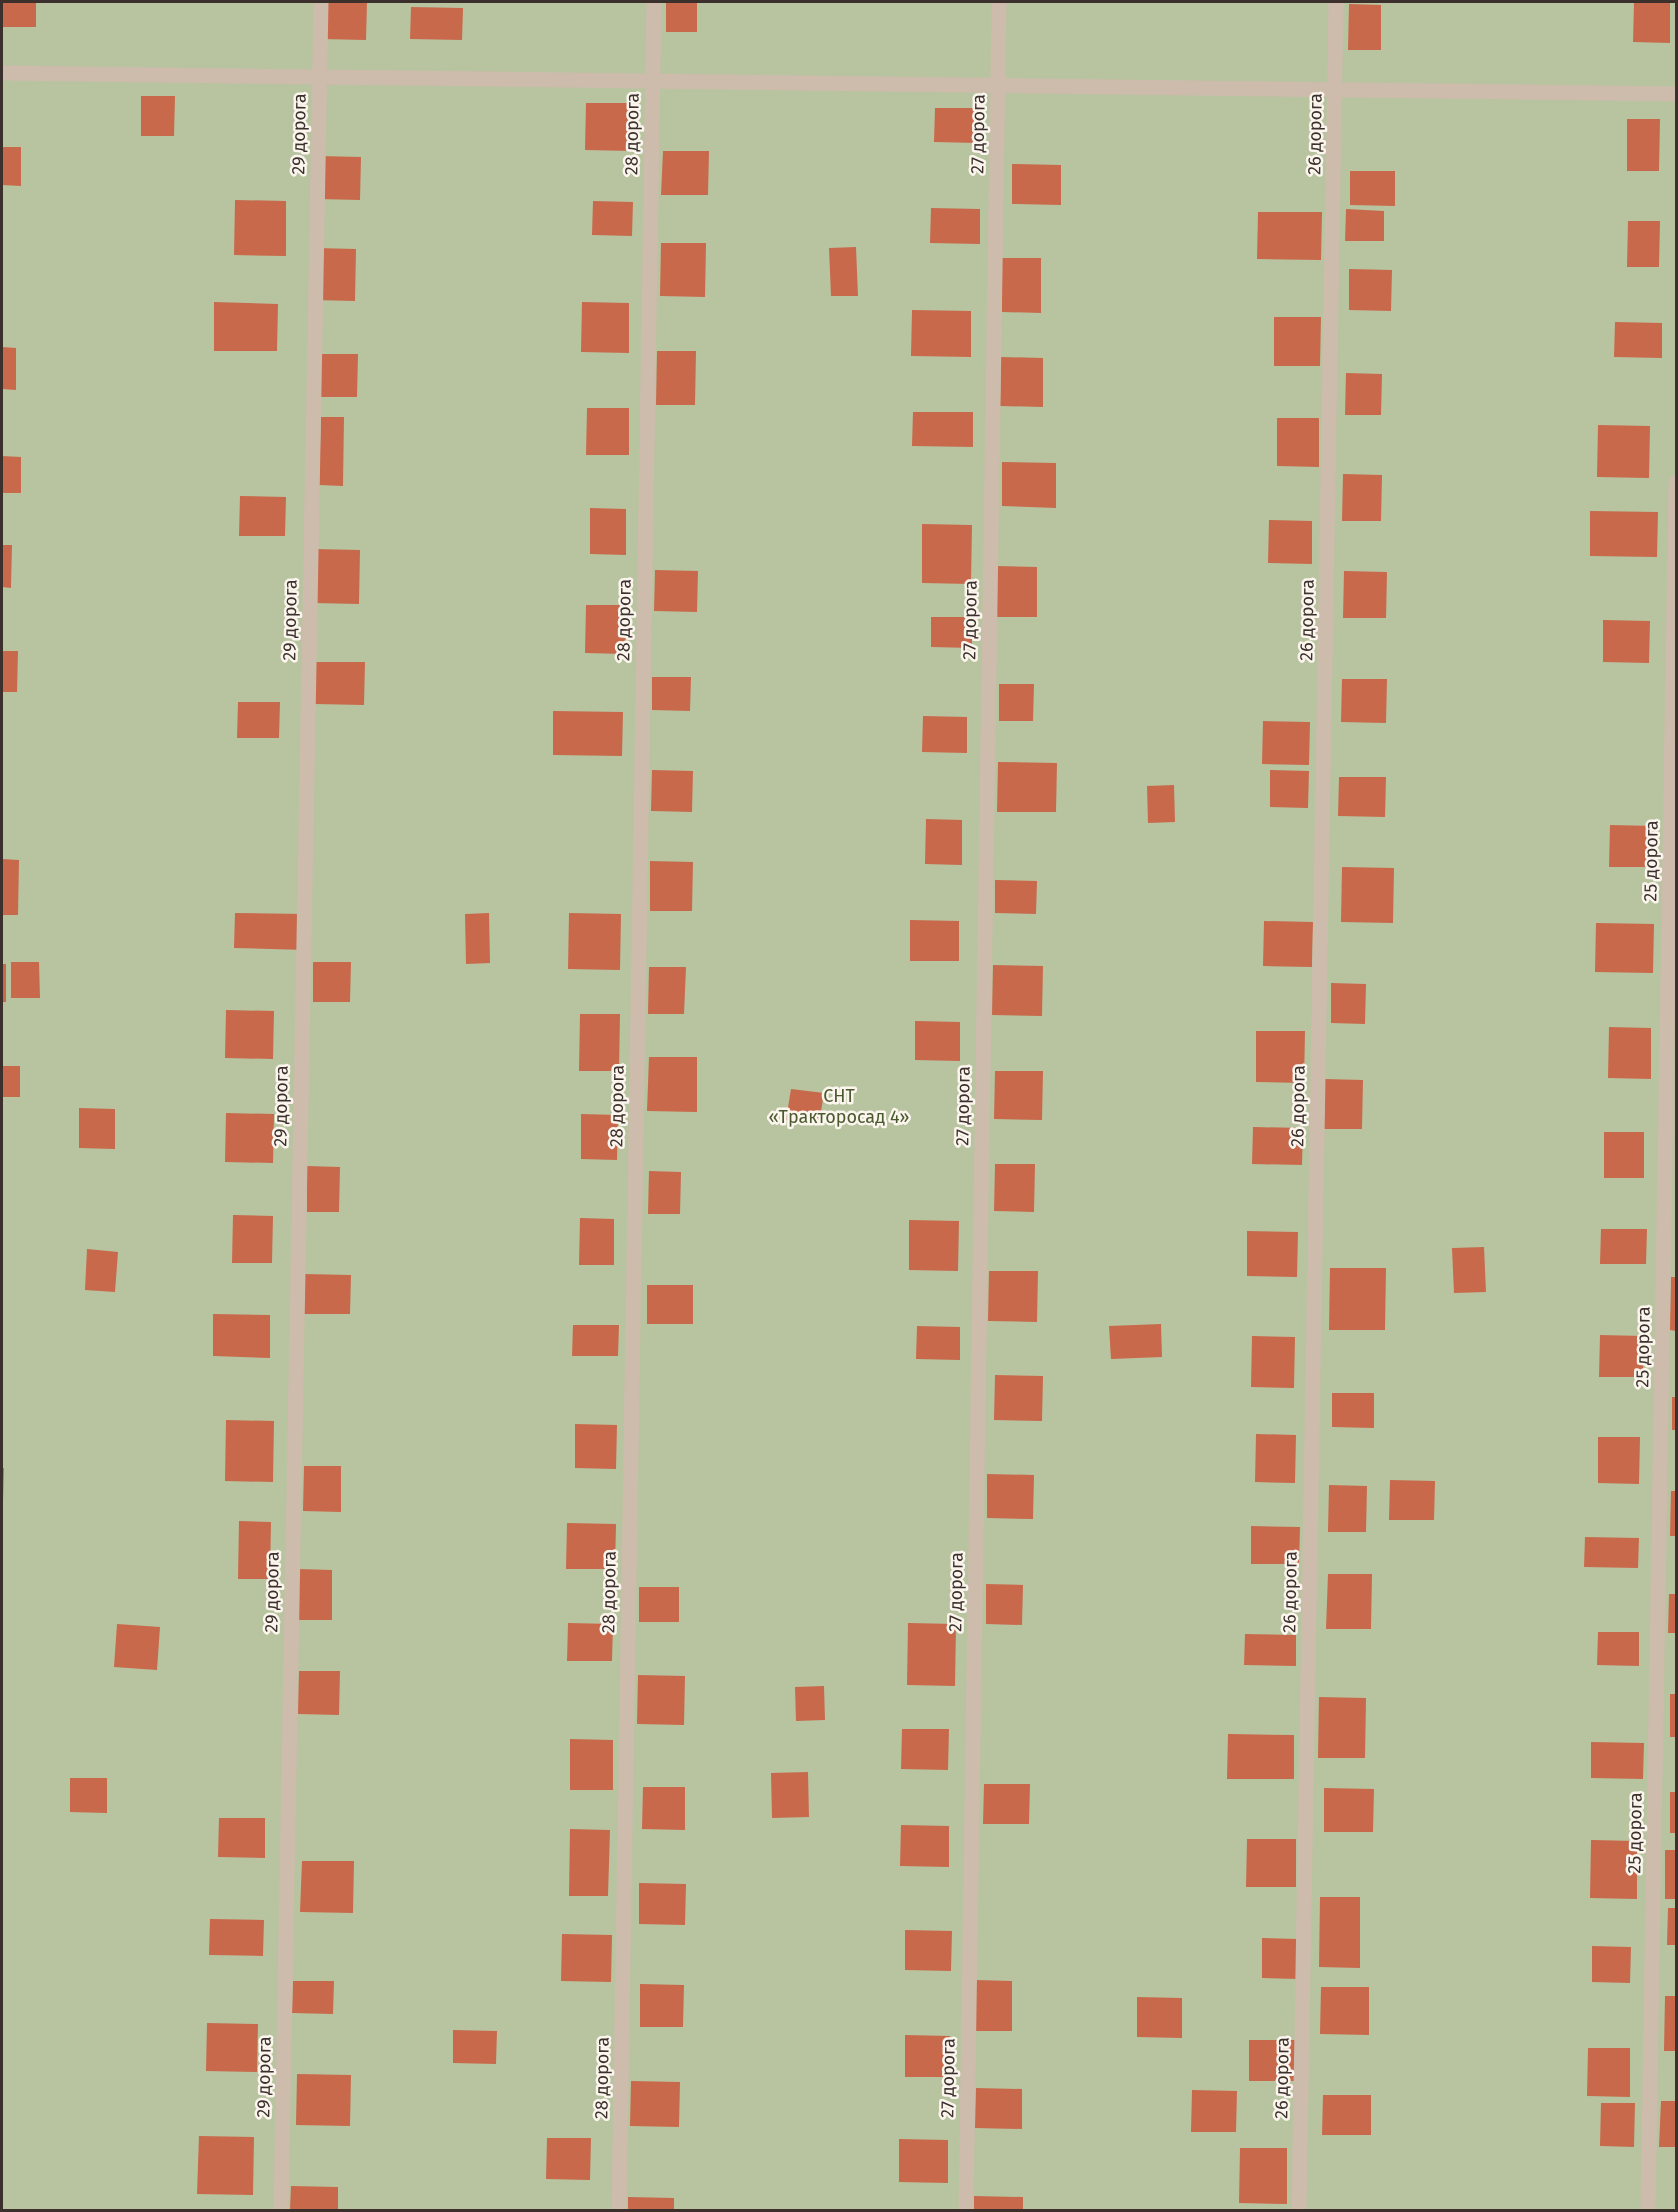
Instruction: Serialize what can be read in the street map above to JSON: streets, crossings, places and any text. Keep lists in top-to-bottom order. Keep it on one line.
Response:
{"streets":{"street":["29 дорога","28 дорога","27 дорога","26 дорога","25 дорога"]},"parks":["СНТ «Тракторосад 4»"]}
